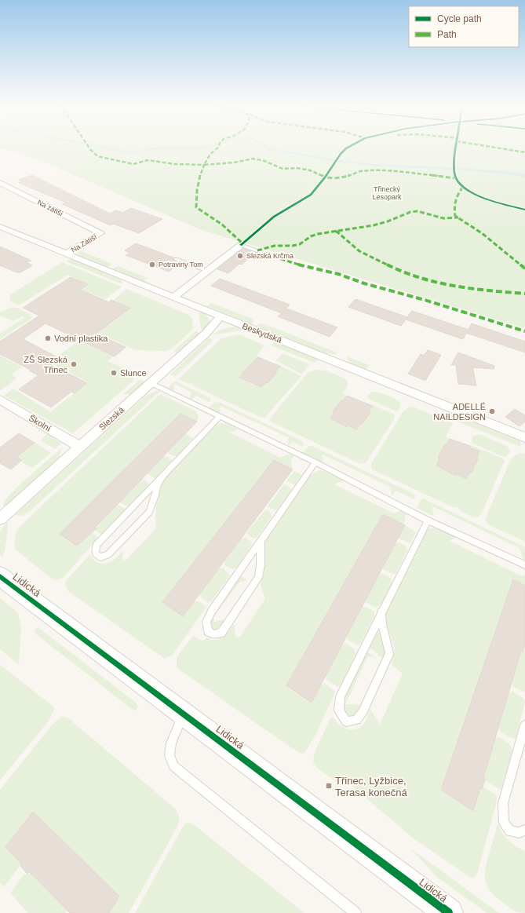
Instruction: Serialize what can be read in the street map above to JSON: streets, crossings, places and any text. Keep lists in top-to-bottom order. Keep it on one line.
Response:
{"streets":{"street":["Na zátiší","Na Zátiší","Beskydská","Slezská","Školní","Lidická"]},"crossings":[["Na zátiší","Na Zátiší"],["Na Zátiší","Beskydská"],["Beskydská","Slezská"],["Slezská","Školní"]],"parks":["Třinecký Lesopark"],"places":{"other":["Slezská Krčma","Potraviny Tom","Vodní plastika","ZŠ Slezská Třinec","Slunce","ADELLÉ NAILDESIGN"],"transit":["Třinec, Lyžbice, Terasa konečná"]},"legend":["Cycle path","Path"]}
